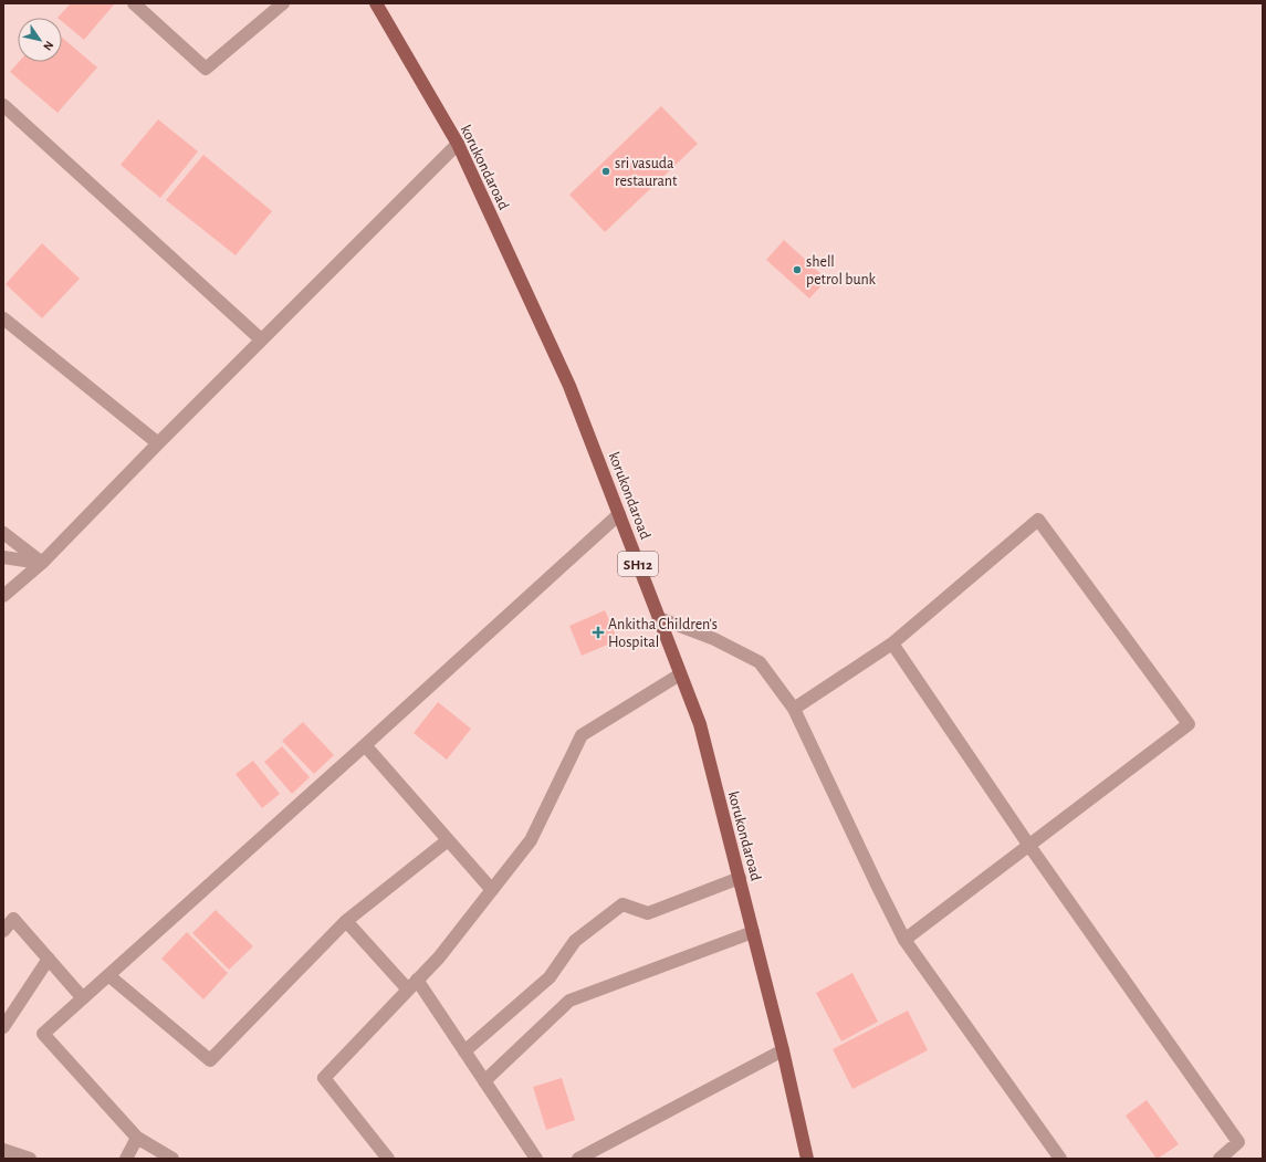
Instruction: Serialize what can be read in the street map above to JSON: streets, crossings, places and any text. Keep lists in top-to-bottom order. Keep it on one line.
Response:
{"streets":{"main road":["korukondaroad","SH12"]},"places":{"other":["sri vasuda restaurant","shell petrol bunk"],"health":["Ankitha Children's Hospital"]},"north":"bottom right"}
